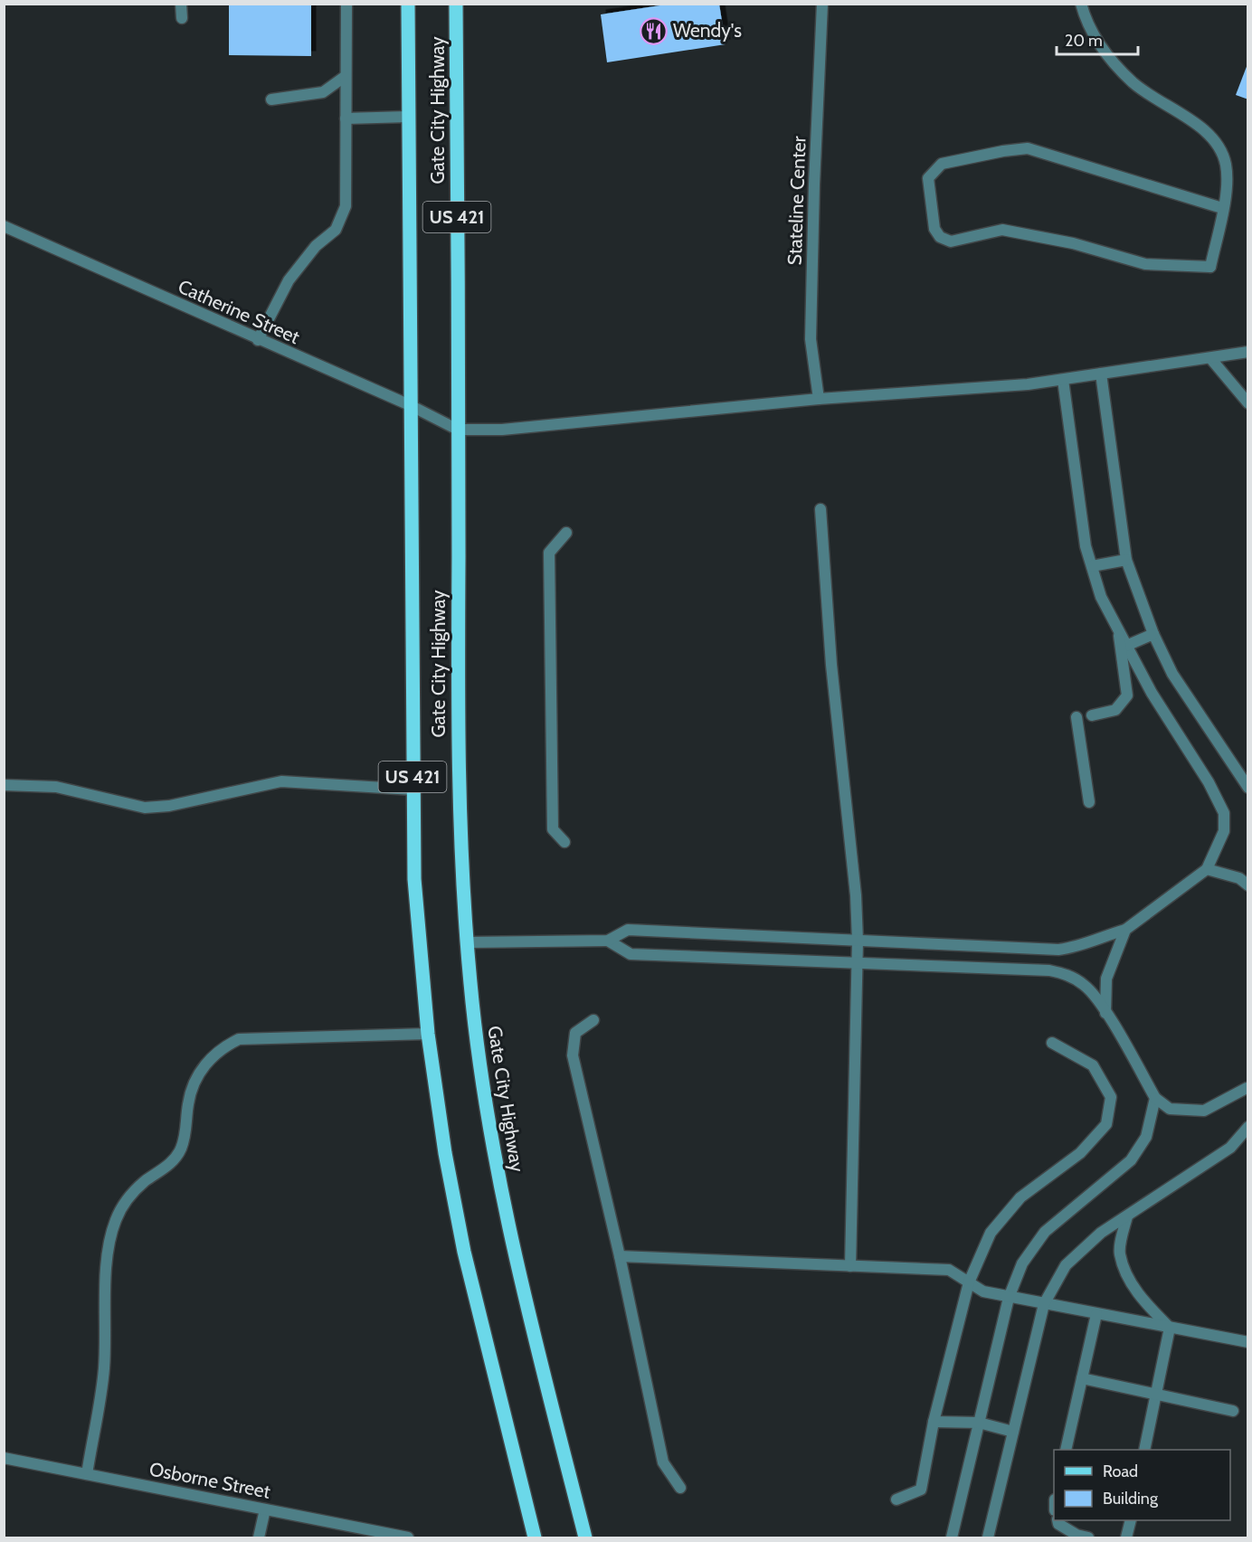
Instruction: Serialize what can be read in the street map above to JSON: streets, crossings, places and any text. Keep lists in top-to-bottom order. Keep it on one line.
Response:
{"streets":{"main road":["Gate City Highway","US 421"],"street":["Stateline Center","Catherine Street","Osborne Street"]},"crossings":[["Gate City Highway","Catherine Street"]],"places":{"restaurant":["Wendy's"]},"legend":["Road","Building"],"scale_bar":"20 m"}
